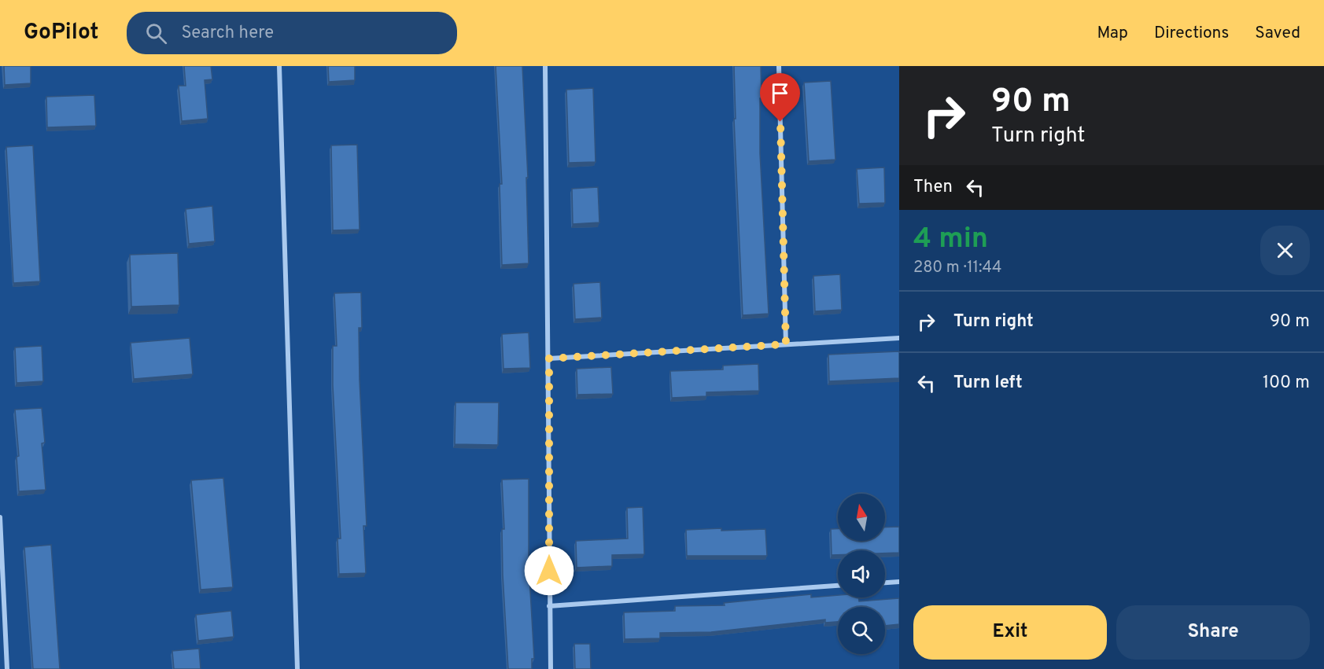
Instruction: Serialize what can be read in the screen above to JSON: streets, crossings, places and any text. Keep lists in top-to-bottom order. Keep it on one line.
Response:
{"north":"top","page":{"header":"GoPilot","search":"Search here","nav":["Map","Directions","Saved"],"turn":["90 m","Turn right"],"then":"Then","heading":["4 min","280 m · 11:44"],"list":[{"name":"Turn right","value":"90 m"},{"name":"Turn left","value":"100 m"}],"buttons":["Exit","Share"]}}
